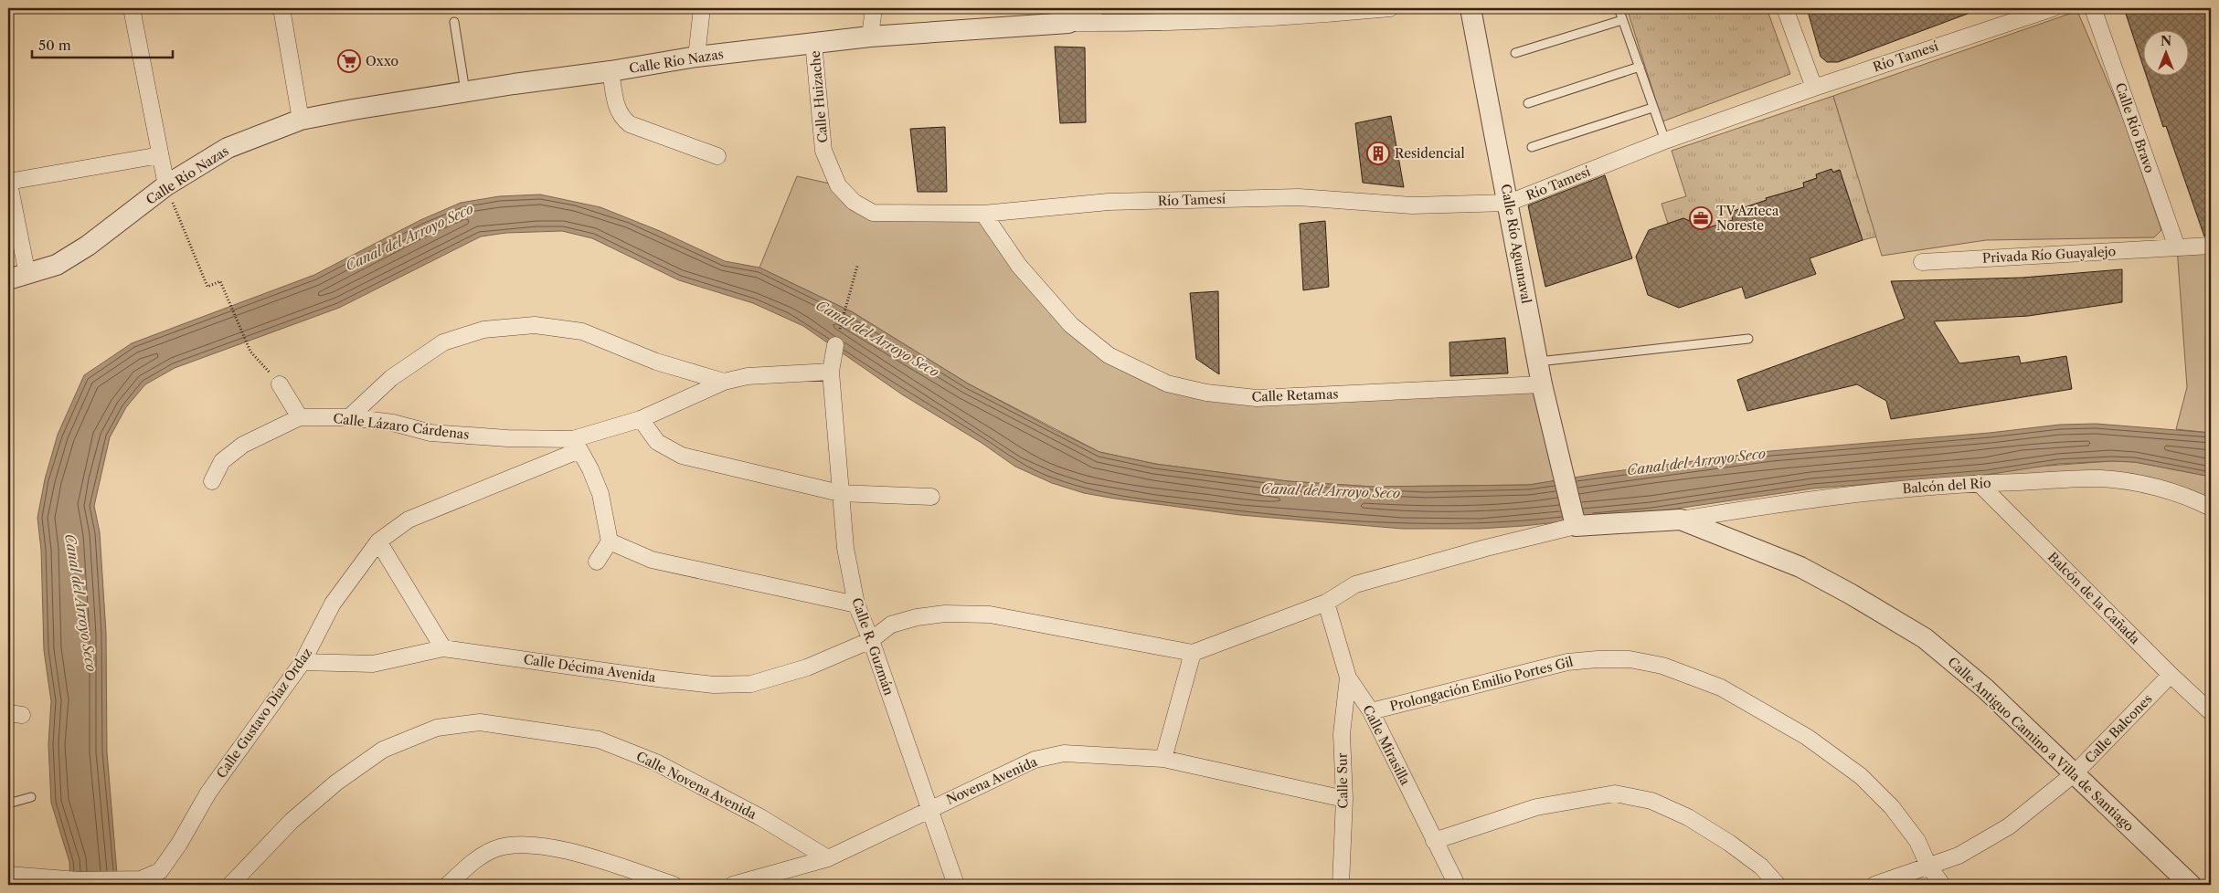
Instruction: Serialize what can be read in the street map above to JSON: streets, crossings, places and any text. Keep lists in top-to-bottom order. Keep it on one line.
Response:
{"streets":{"street":["Río Tamesí","Calle Río Nazas","Calle Huizache","Calle Río Bravo","Calle Río Aguanaval","Privada Río Guayalejo","Calle Retamas","Calle Lázaro Cárdenas","Balcón del Río","Balcón de la Cañada","Calle R. Guzmán","Calle Décima Avenida","Prolongación Emilio Portes Gil","Calle Gustavo Díaz Ordaz","Calle Balcones","Calle Antiguo Camino a Villa de Santiago","Calle Mirasilla","Novena Avenida","Calle Sur","Calle Novena Avenida"]},"crossings":[["Río Tamesí","Calle Huizache"],["Río Tamesí","Calle Río Aguanaval"],["Río Tamesí","Calle Retamas"],["Calle Río Nazas","Calle Huizache"],["Calle Huizache","Calle Retamas"],["Calle Río Bravo","Privada Río Guayalejo"],["Calle Río Aguanaval","Calle Retamas"],["Calle Río Aguanaval","Calle Antiguo Camino a Villa de Santiago"],["Calle Lázaro Cárdenas","Calle R. Guzmán"],["Calle Lázaro Cárdenas","Calle Gustavo Díaz Ordaz"],["Balcón del Río","Balcón de la Cañada"],["Balcón del Río","Calle Antiguo Camino a Villa de Santiago"],["Balcón de la Cañada","Calle Balcones"],["Calle R. Guzmán","Calle Décima Avenida"],["Calle R. Guzmán","Novena Avenida"],["Calle Décima Avenida","Calle Gustavo Díaz Ordaz"],["Prolongación Emilio Portes Gil","Calle Balcones"],["Prolongación Emilio Portes Gil","Calle Mirasilla"],["Calle Balcones","Calle Antiguo Camino a Villa de Santiago"],["Calle Mirasilla","Calle Sur"],["Novena Avenida","Calle Sur"],["Novena Avenida","Calle Novena Avenida"]],"water":["Canal del Arroyo Seco"],"places":{"supermarket":["Oxxo"],"building":["Residencial"],"office":["TV Azteca Noreste"]},"scale_bar":"50 m","north":"top"}
